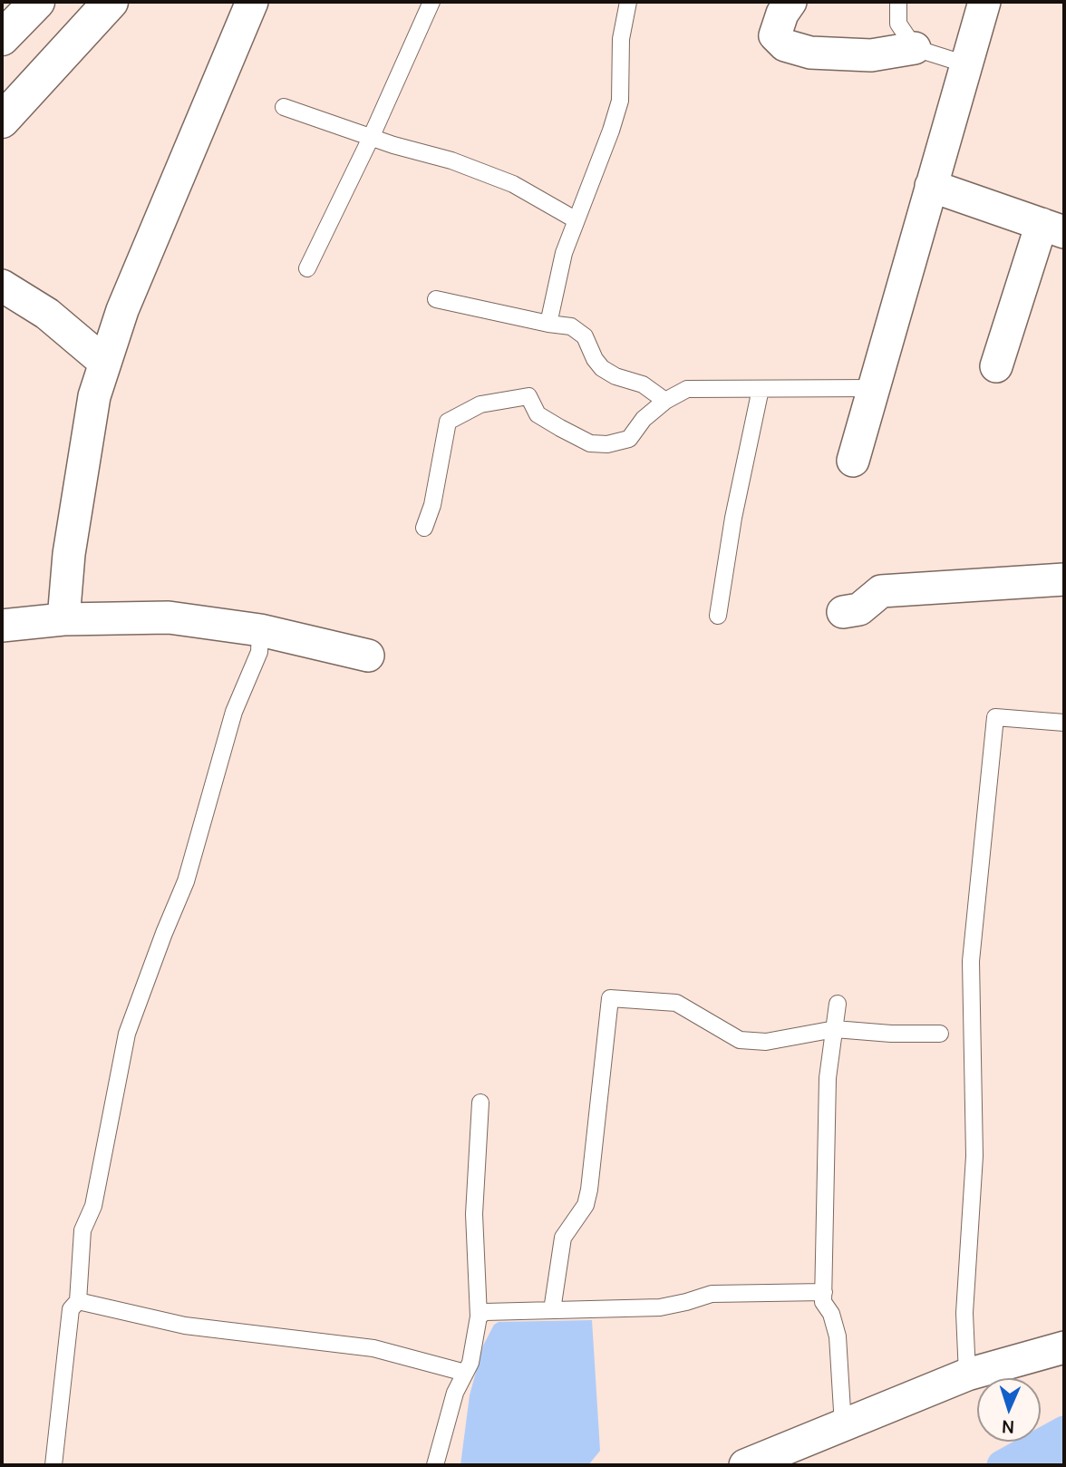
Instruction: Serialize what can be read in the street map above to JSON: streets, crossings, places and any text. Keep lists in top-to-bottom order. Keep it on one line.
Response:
{"north":"bottom"}
